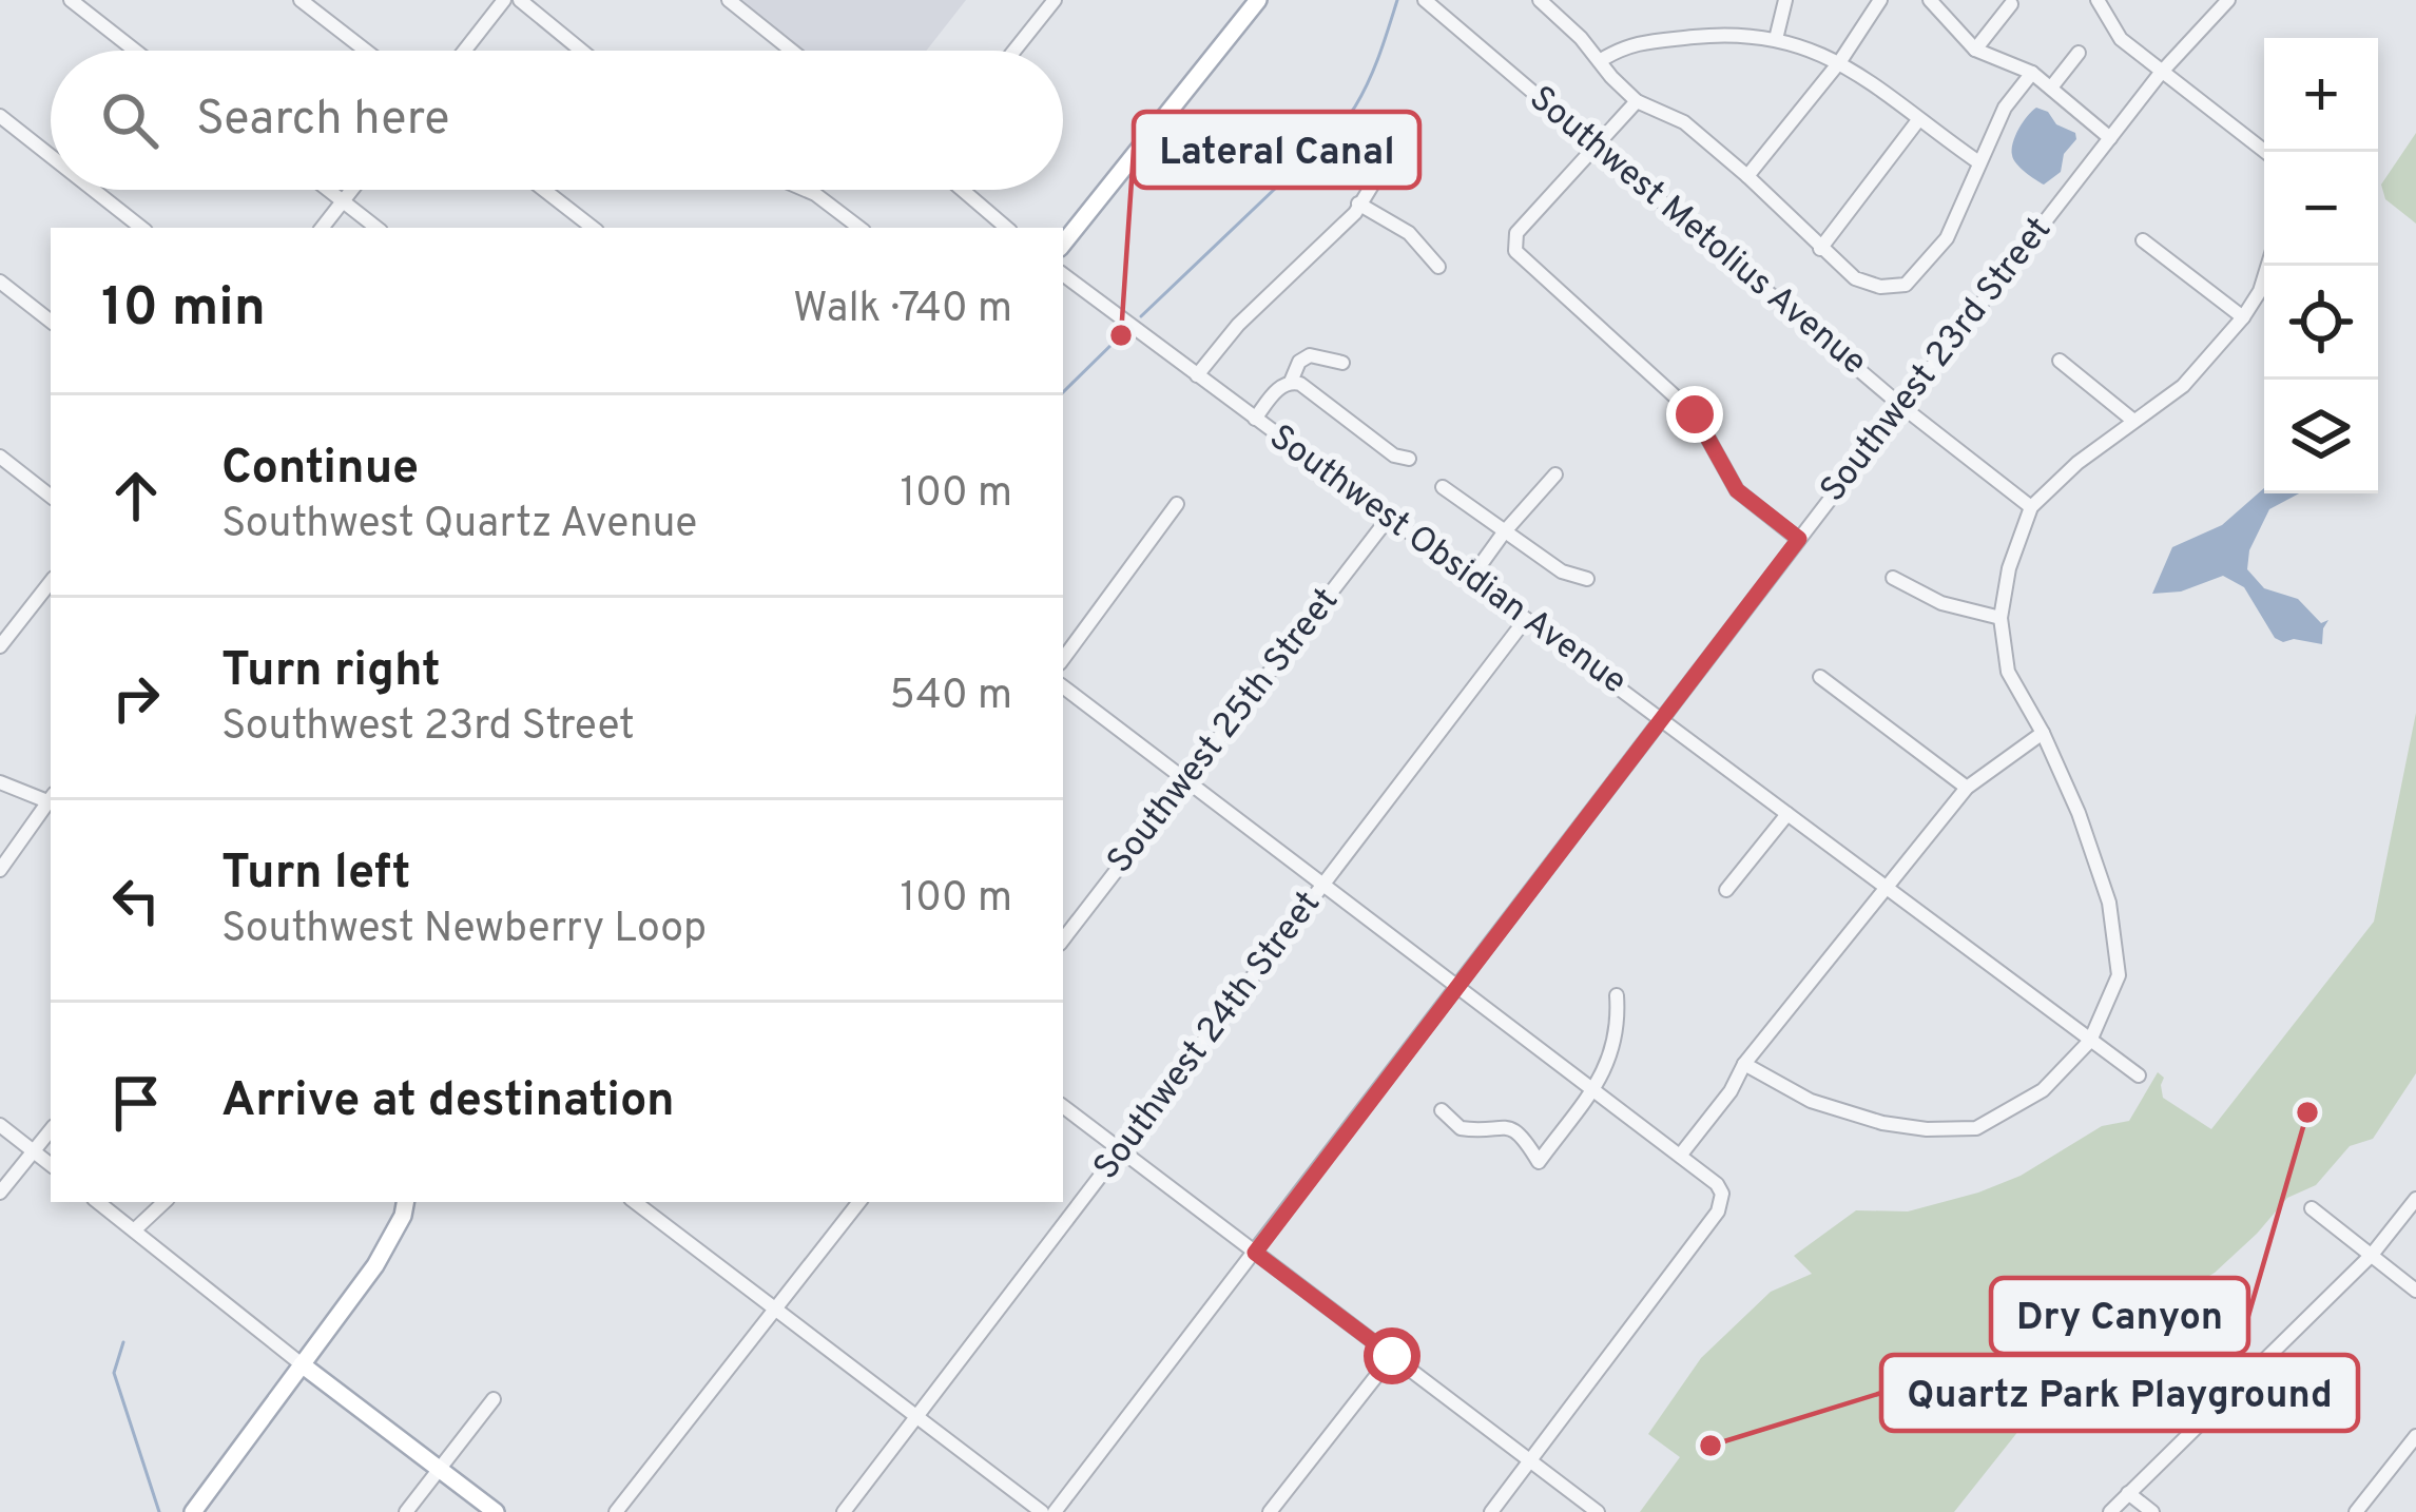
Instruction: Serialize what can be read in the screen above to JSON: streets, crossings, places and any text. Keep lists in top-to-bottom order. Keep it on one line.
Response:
{"streets":{"street":["Southwest Metolius Avenue","Southwest 23rd Street","Southwest Obsidian Avenue","Southwest 25th Street","Southwest 24th Street"]},"crossings":[["Southwest Metolius Avenue","Southwest 23rd Street"],["Southwest 23rd Street","Southwest Obsidian Avenue"],["Southwest Obsidian Avenue","Southwest 25th Street"],["Southwest Obsidian Avenue","Southwest 24th Street"]],"places":["Lateral Canal","Dry Canyon","Quartz Park Playground"],"page":{"map_buttons":["+","−"],"search":"Search here","heading":["10 min","Walk · 740 m"],"list":[["Continue","Southwest Quartz Avenue","100 m"],["Turn right","Southwest 23rd Street","540 m"],["Turn left","Southwest Newberry Loop","100 m"],"Arrive at destination"]}}
